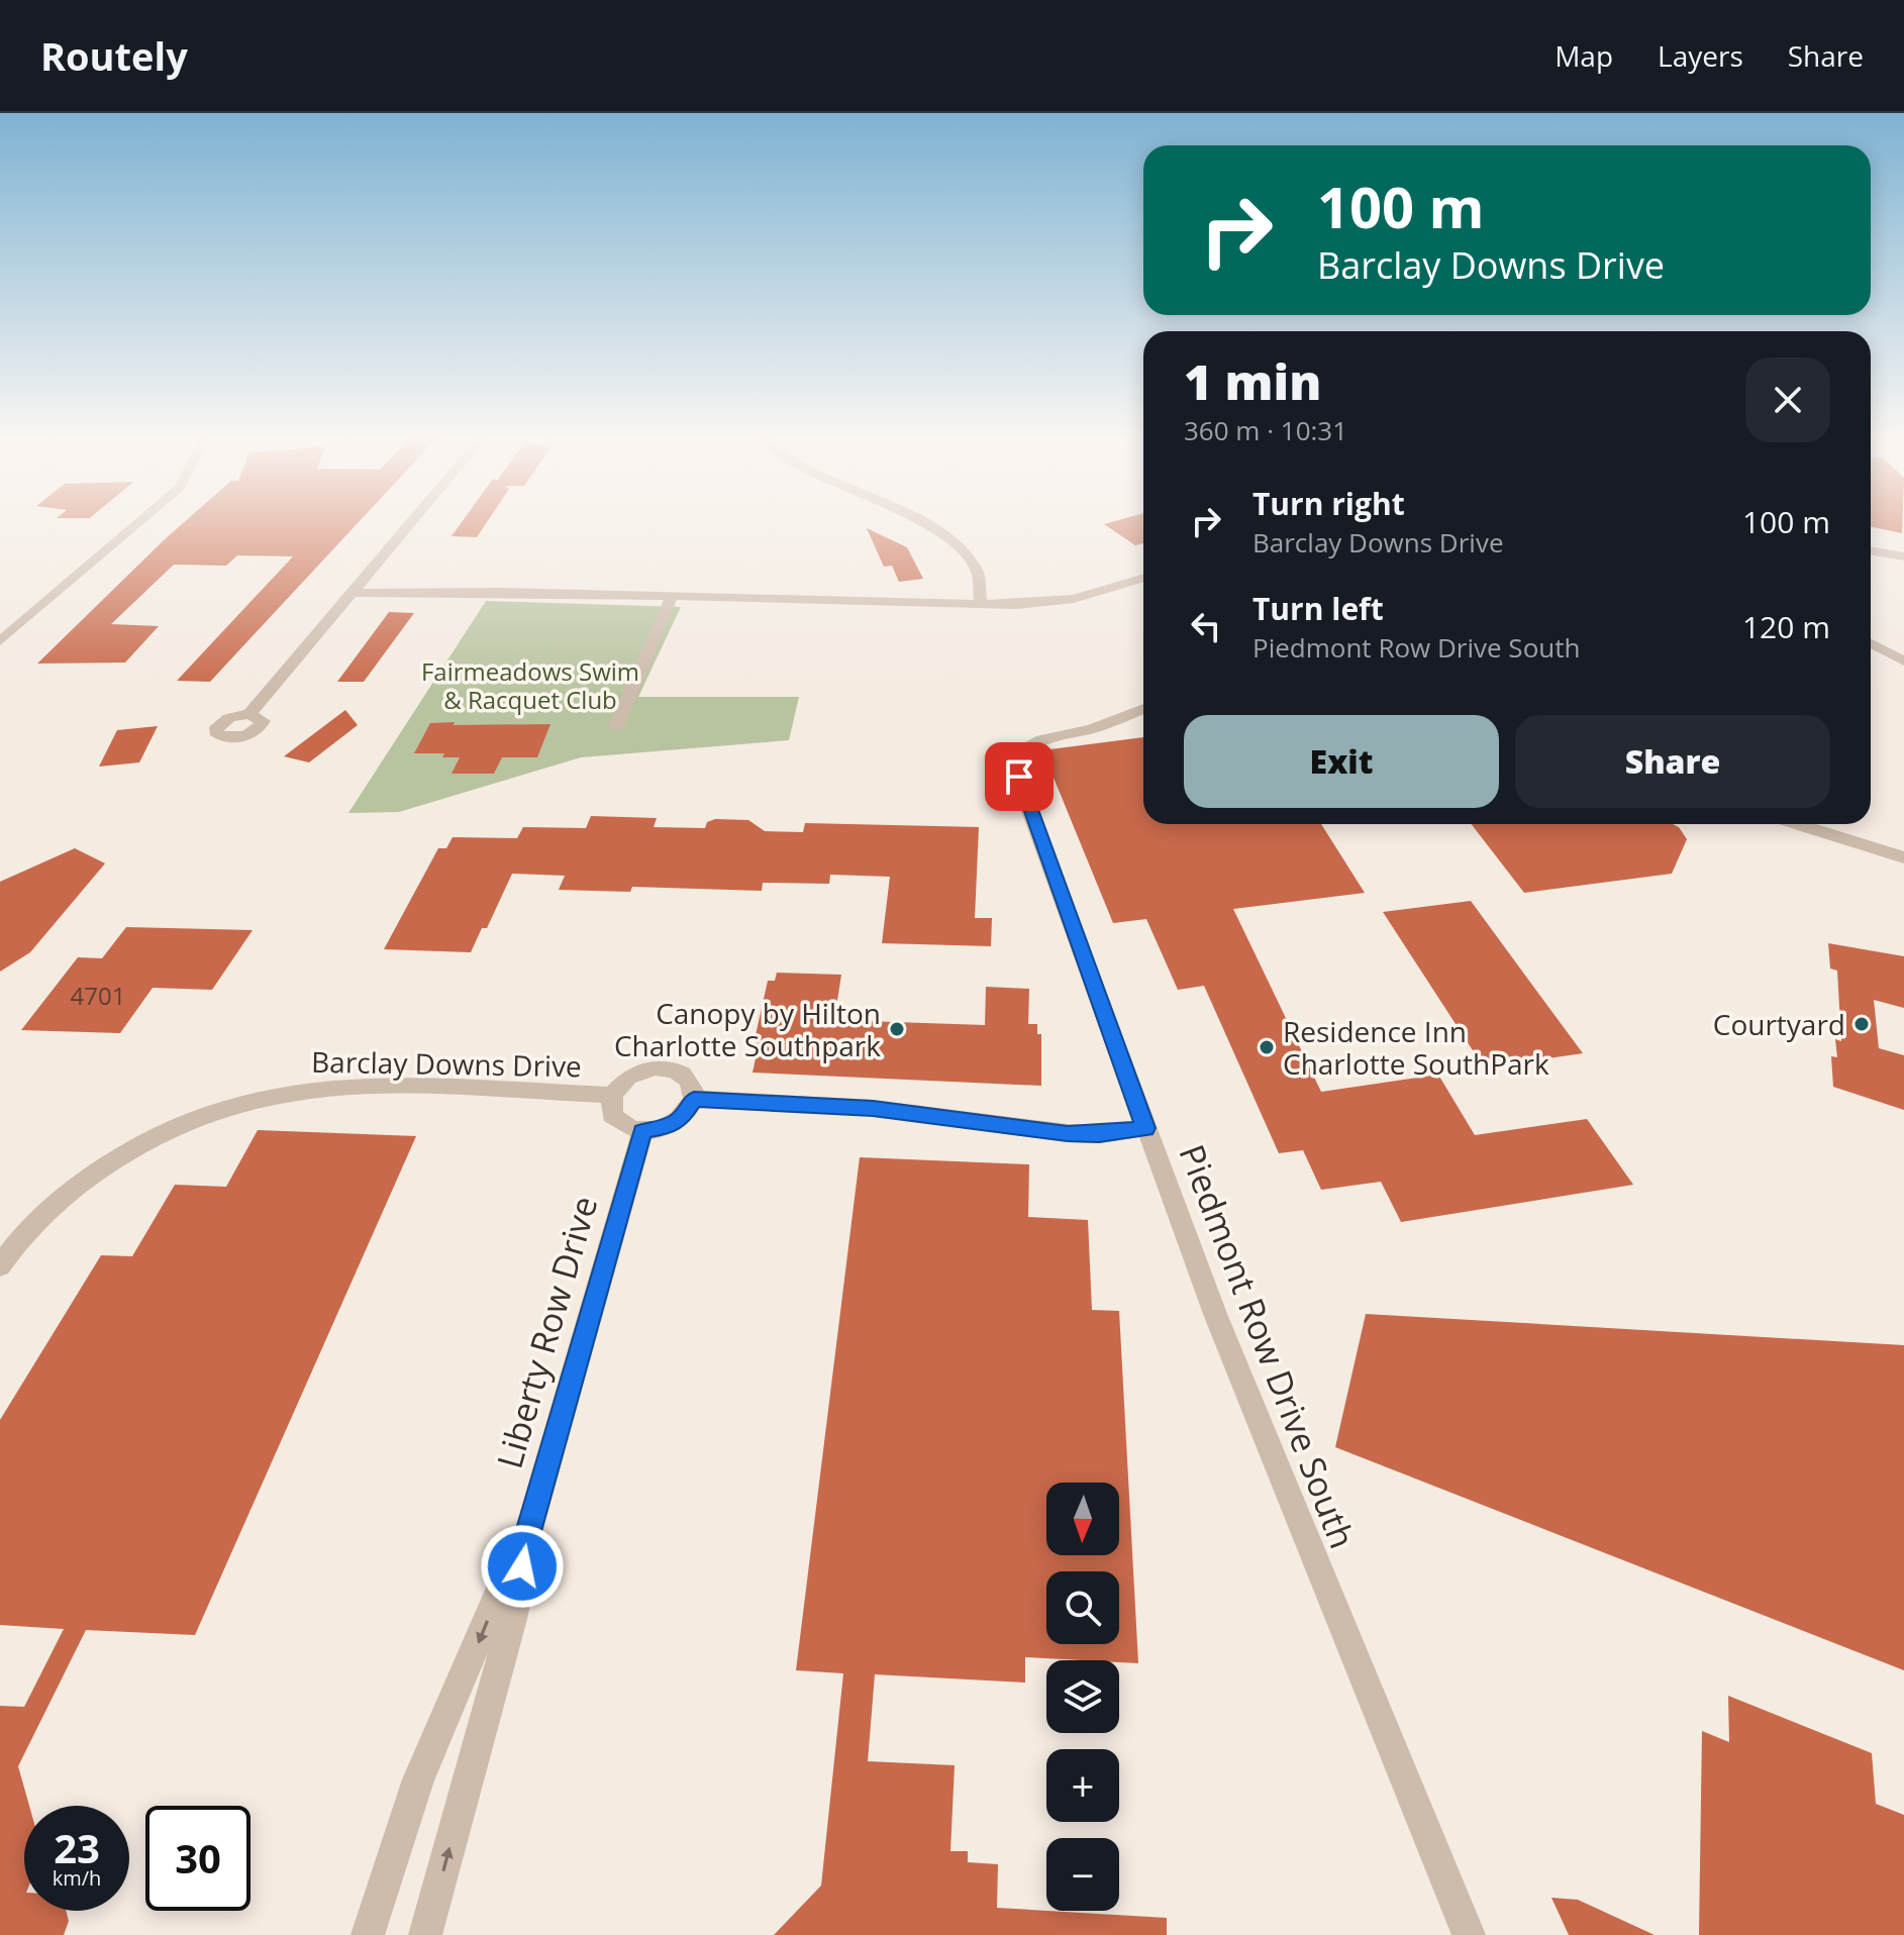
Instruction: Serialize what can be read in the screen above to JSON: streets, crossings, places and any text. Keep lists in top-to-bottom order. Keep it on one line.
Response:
{"streets":{"street":["Barclay Downs Drive","Liberty Row Drive","Piedmont Row Drive South"]},"crossings":[["Barclay Downs Drive","Liberty Row Drive"]],"parks":["Fairmeadows Swim & Racquet Club"],"places":["Courtyard","Canopy by Hilton Charlotte Southpark","Residence Inn Charlotte SouthPark"],"house_numbers":["4701"],"north":"bottom","page":{"header":"Routely","nav":["Map","Layers","Share"],"turn":["100 m","Barclay Downs Drive"],"heading":["1 min","360 m · 10:31"],"list":[{"name":"Turn right","note":"Barclay Downs Drive","value":"100 m"},{"name":"Turn left","note":"Piedmont Row Drive South","value":"120 m"}],"buttons":["Exit","Share"],"map_buttons":["+","−"],"speed":"23 km/h","limit":"30"}}
